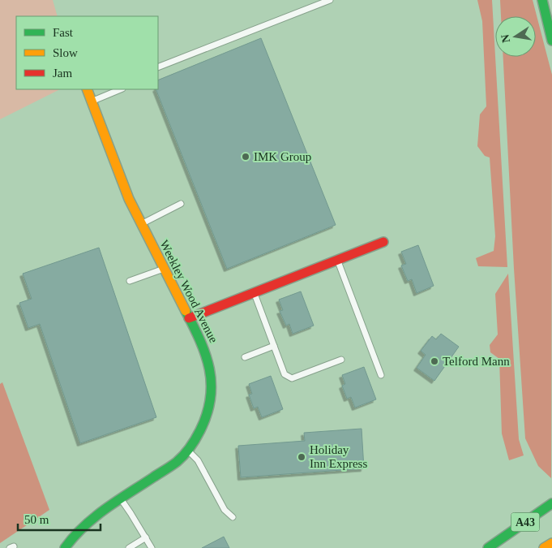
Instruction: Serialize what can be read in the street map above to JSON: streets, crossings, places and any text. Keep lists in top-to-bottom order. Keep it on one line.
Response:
{"streets":{"main road":["Weekley Wood Avenue","A43"]},"places":["IMK Group","Telford Mann","Holiday Inn Express"],"legend":["Fast","Slow","Jam"],"scale_bar":"50 m","north":"left"}
